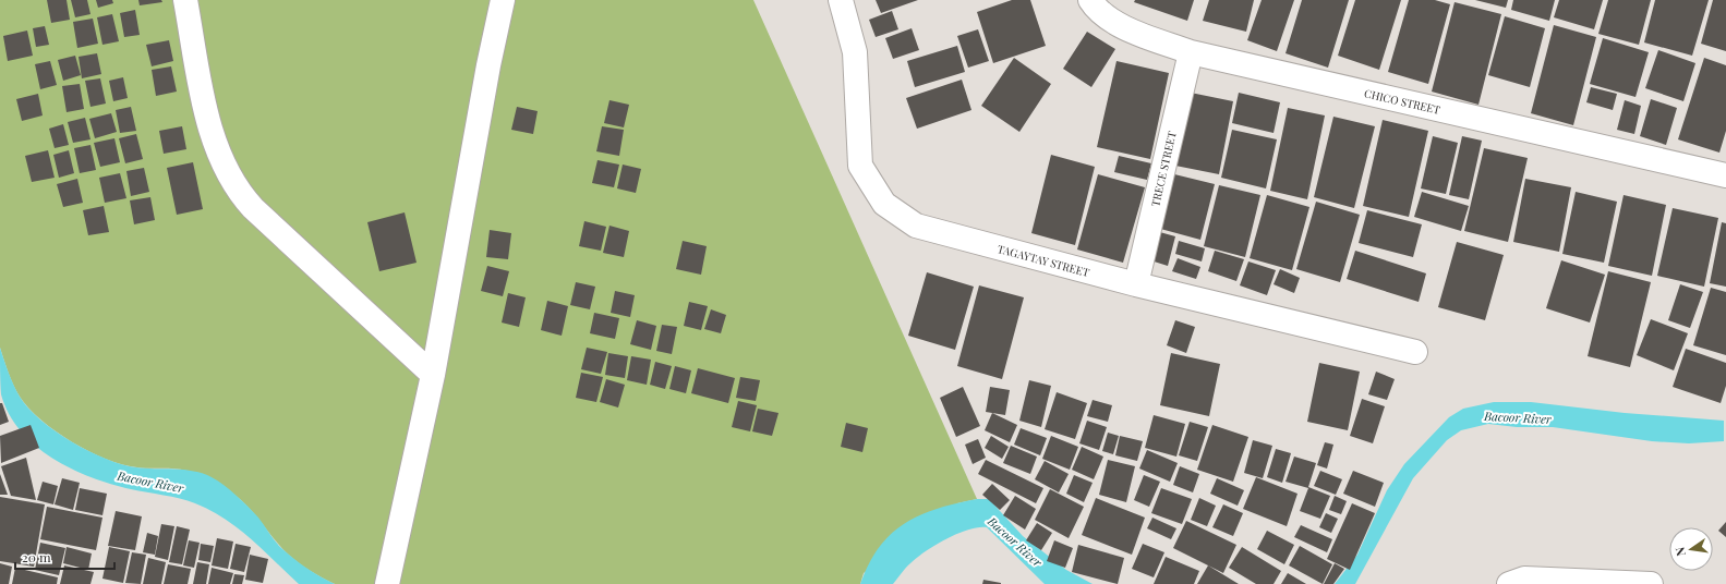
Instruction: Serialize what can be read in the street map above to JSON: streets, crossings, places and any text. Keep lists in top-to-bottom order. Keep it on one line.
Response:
{"streets":{"street":["CHICO STREET","TRECE STREET","TAGAYTAY STREET"]},"crossings":[["CHICO STREET","TRECE STREET"],["TRECE STREET","TAGAYTAY STREET"]],"water":["Bacoor River"],"scale_bar":"20 m","north":"left"}
